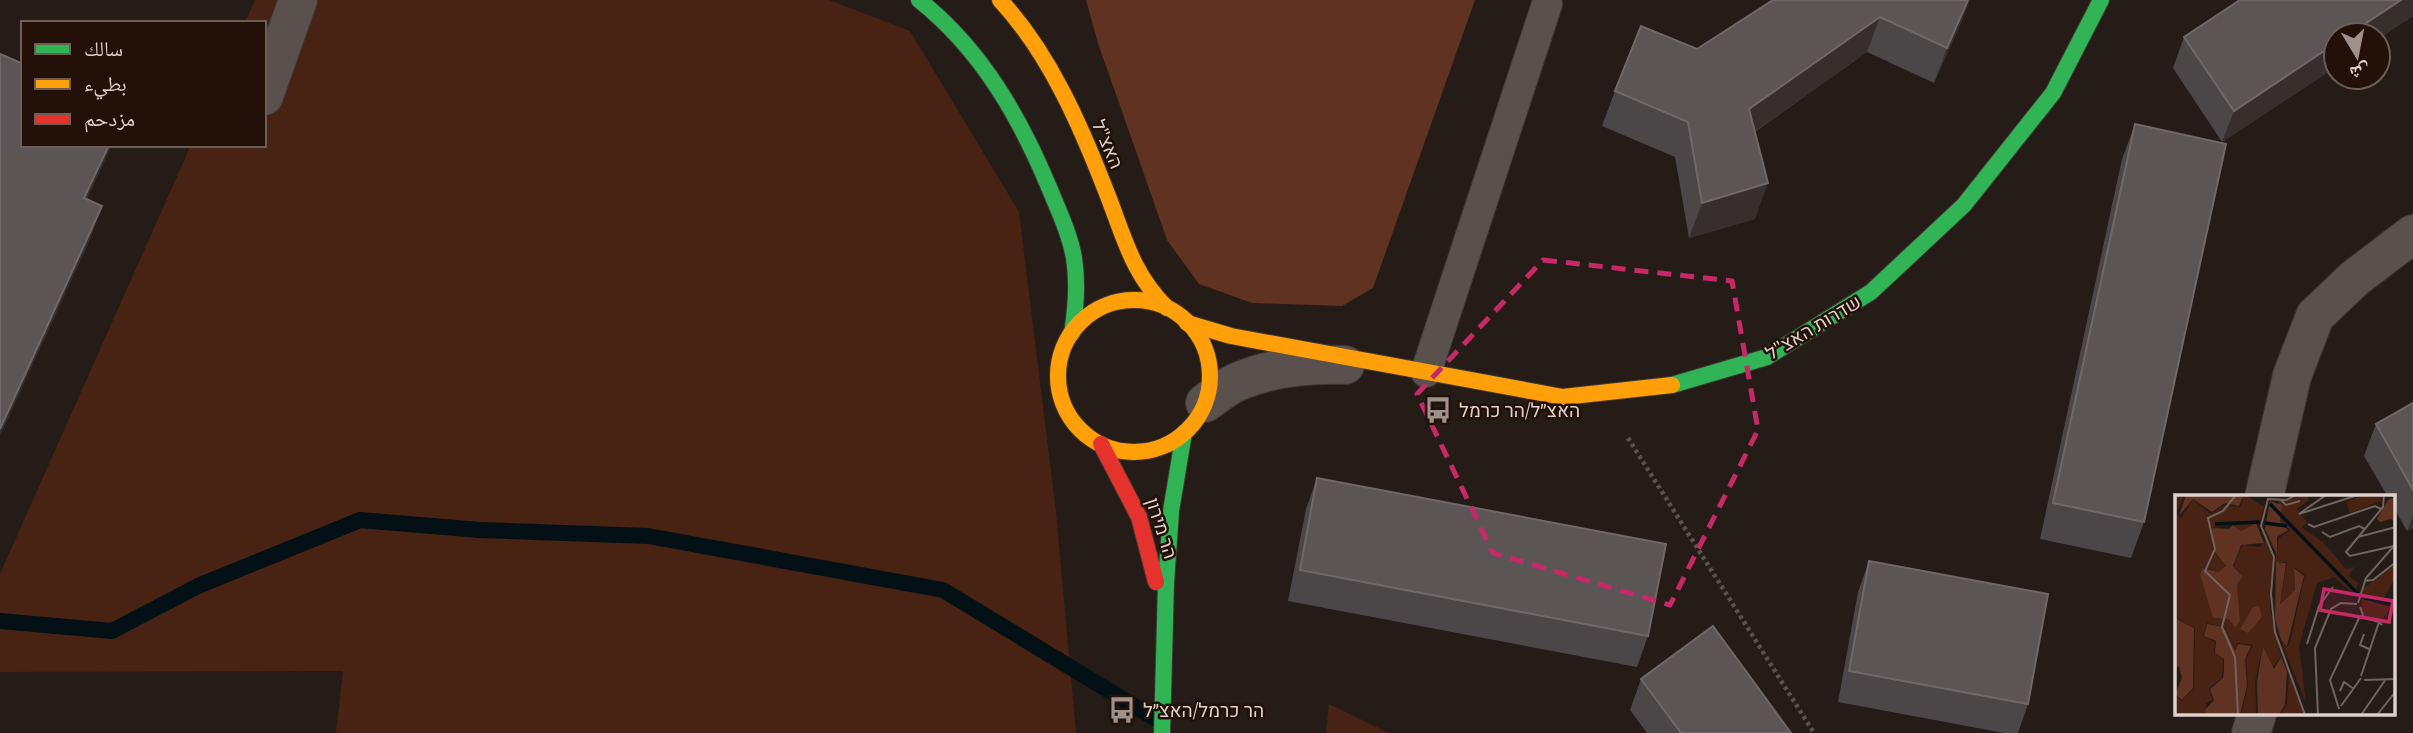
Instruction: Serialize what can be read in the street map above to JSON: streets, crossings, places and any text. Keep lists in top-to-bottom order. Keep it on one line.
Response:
{"streets":{"street":["האצ\"ל","שדרות האצ\"ל","הר מירון"]},"crossings":[["האצ\"ל","שדרות האצ\"ל"],["האצ\"ל","הר מירון"],["שדרות האצ\"ל","הר מירון"]],"places":{"bus stop":["האצ״ל/הר כרמל","הר כרמל/האצ״ל"]},"legend":["سالك","بطيء","مزدحم"],"north":"bottom"}
